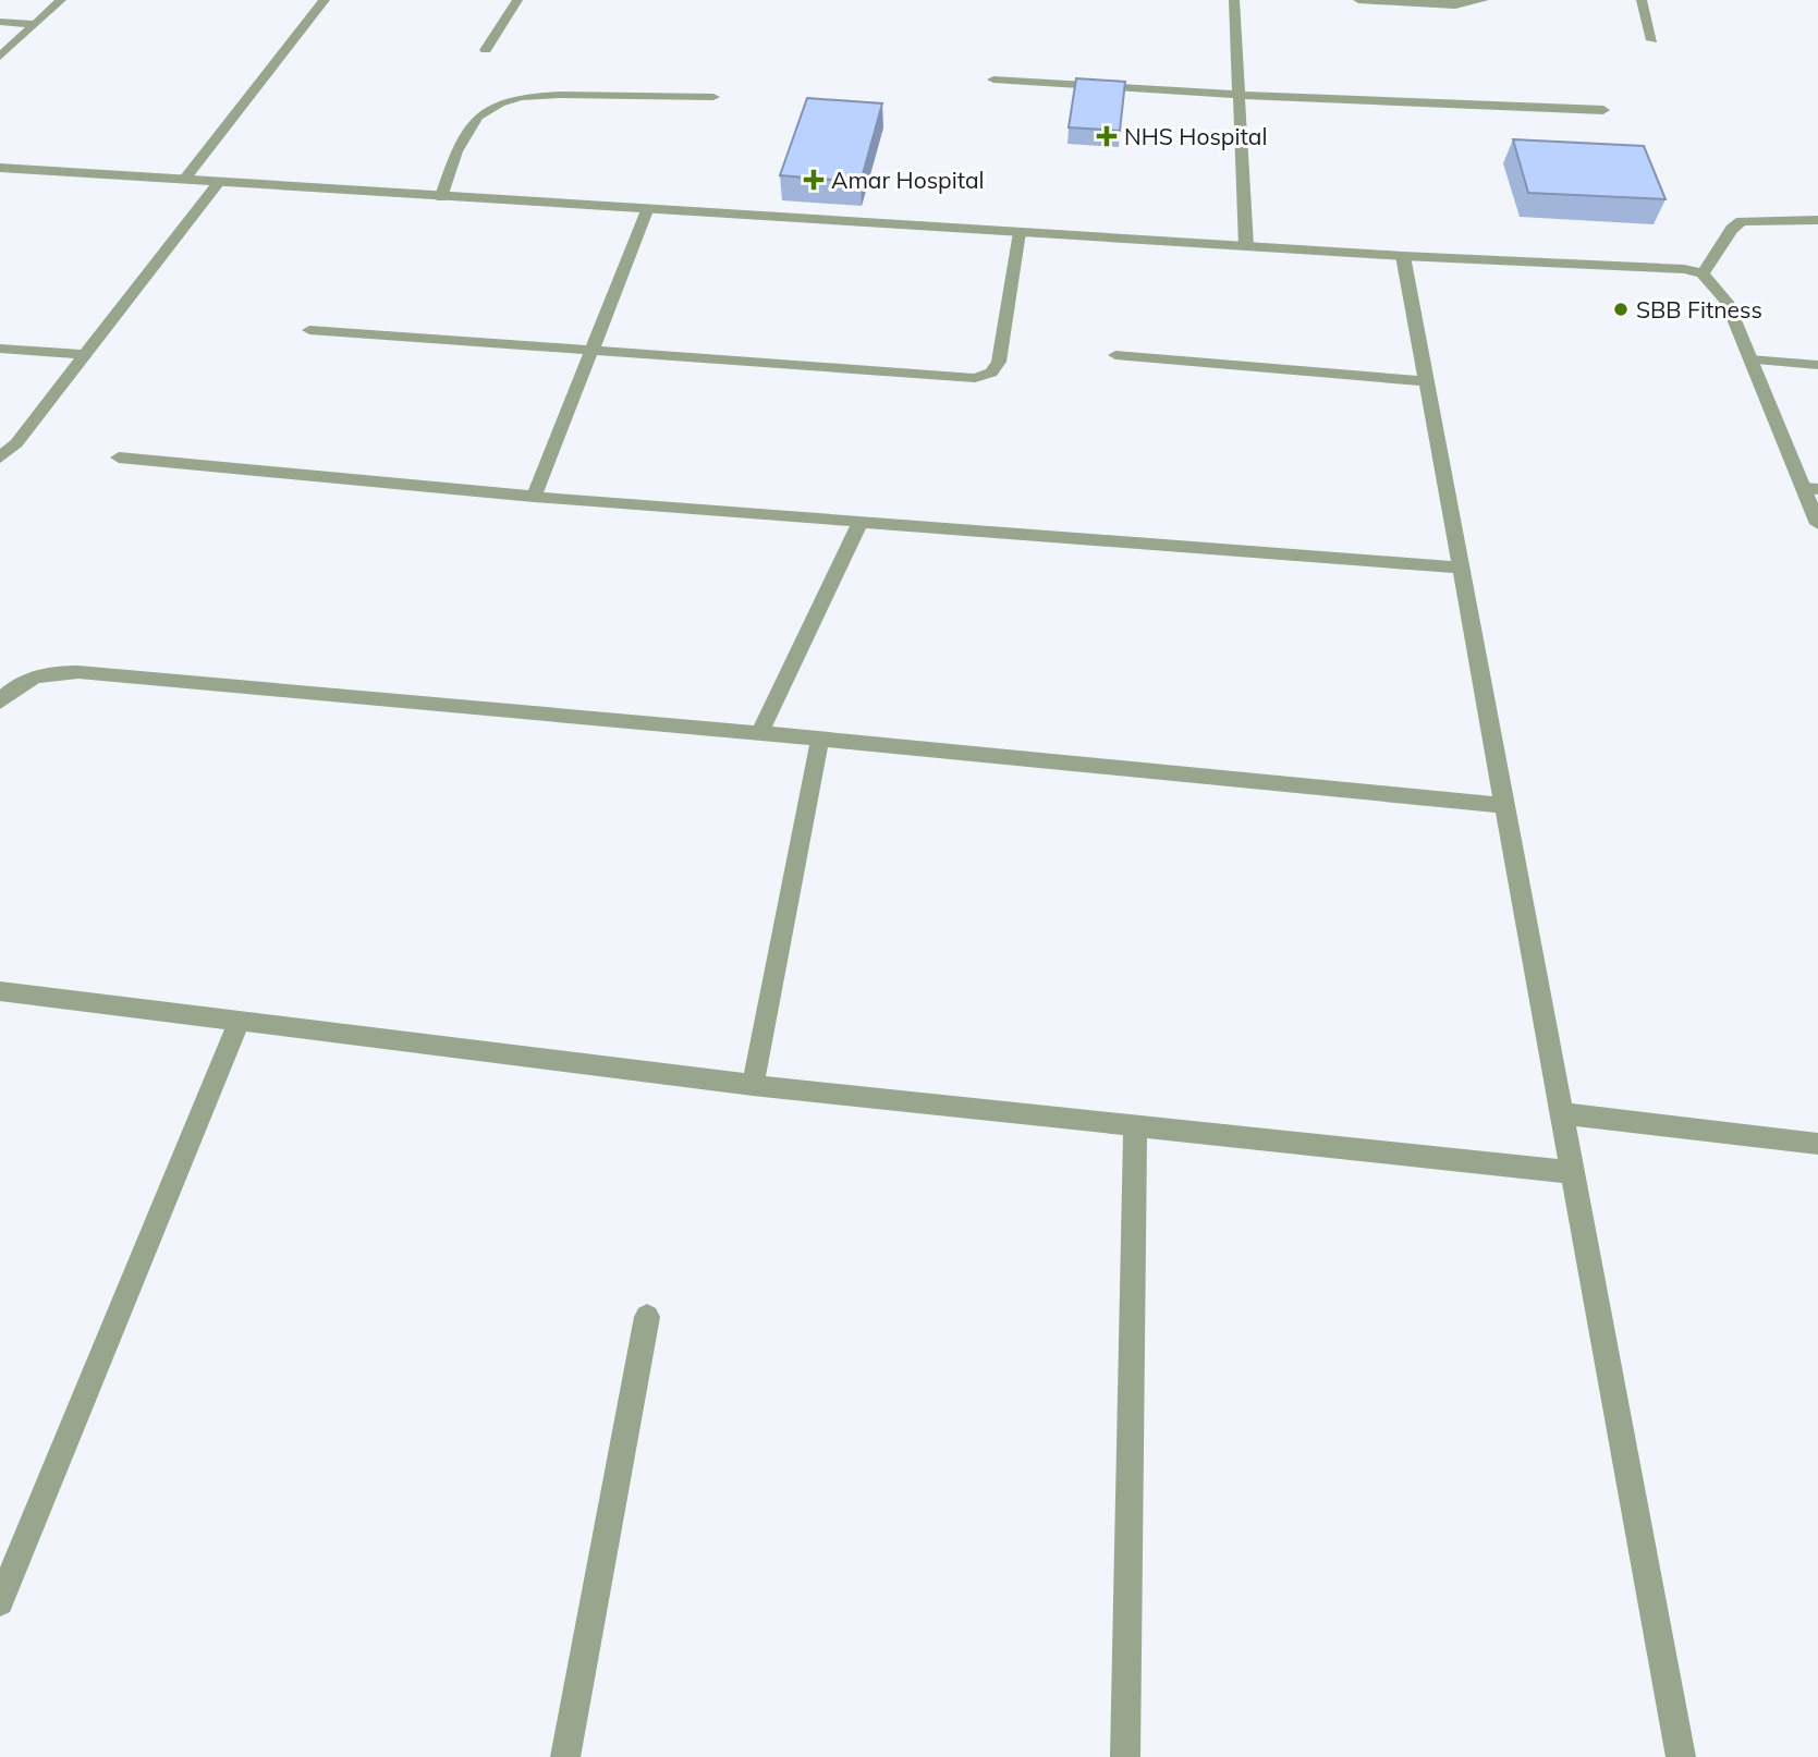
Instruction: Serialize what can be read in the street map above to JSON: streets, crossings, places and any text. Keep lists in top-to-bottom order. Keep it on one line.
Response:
{"places":{"health":["NHS Hospital","Amar Hospital"],"other":["SBB Fitness"]}}
